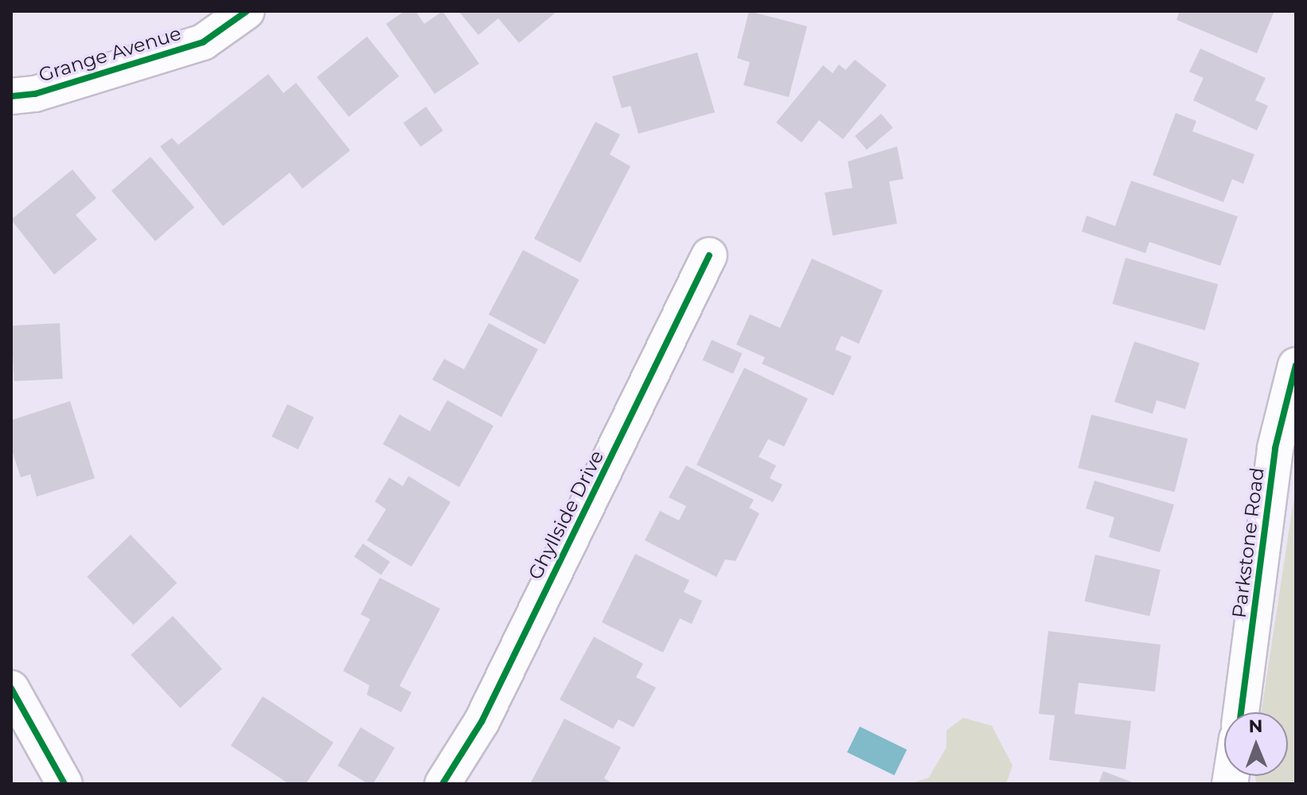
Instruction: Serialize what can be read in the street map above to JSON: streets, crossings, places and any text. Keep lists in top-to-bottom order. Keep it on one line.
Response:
{"streets":{"street":["Grange Avenue","Ghyllside Drive","Parkstone Road"]},"north":"top"}
